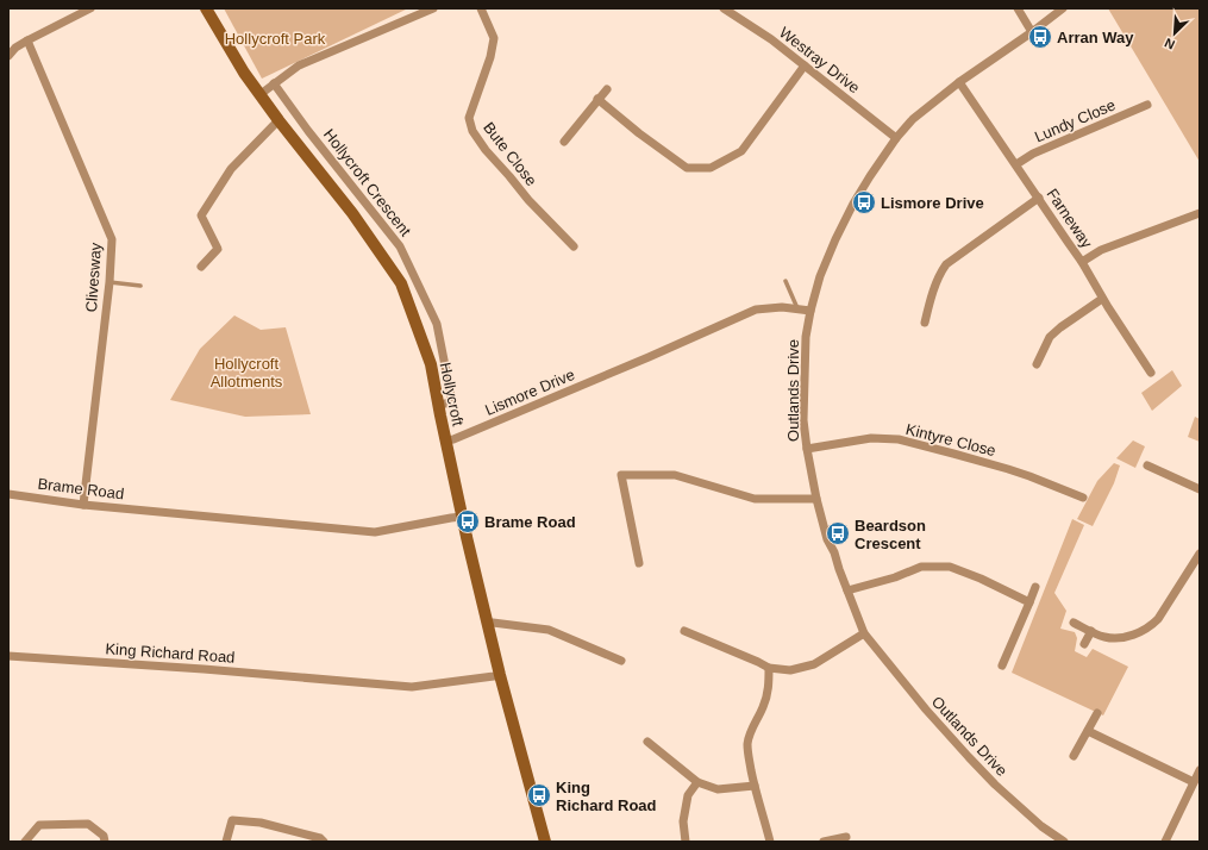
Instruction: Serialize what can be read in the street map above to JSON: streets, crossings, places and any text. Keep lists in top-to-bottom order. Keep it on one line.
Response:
{"streets":{"street":["Westray Drive","Lundy Close","Bute Close","Hollycroft Crescent","Farneway","Clivesway","Outlands Drive","Lismore Drive","Hollycroft","Kintyre Close","Brame Road","King Richard Road"]},"crossings":[["Westray Drive","Outlands Drive"],["Lundy Close","Farneway"],["Hollycroft Crescent","Hollycroft"],["Farneway","Outlands Drive"],["Clivesway","Brame Road"],["Outlands Drive","Lismore Drive"],["Outlands Drive","Kintyre Close"],["Lismore Drive","Hollycroft"],["Hollycroft","Brame Road"],["Hollycroft","King Richard Road"]],"parks":["Hollycroft Park","Hollycroft Allotments"],"places":{"bus stop":["Arran Way","Lismore Drive","Brame Road","Beardson Crescent","King Richard Road"]},"north":"bottom left"}
